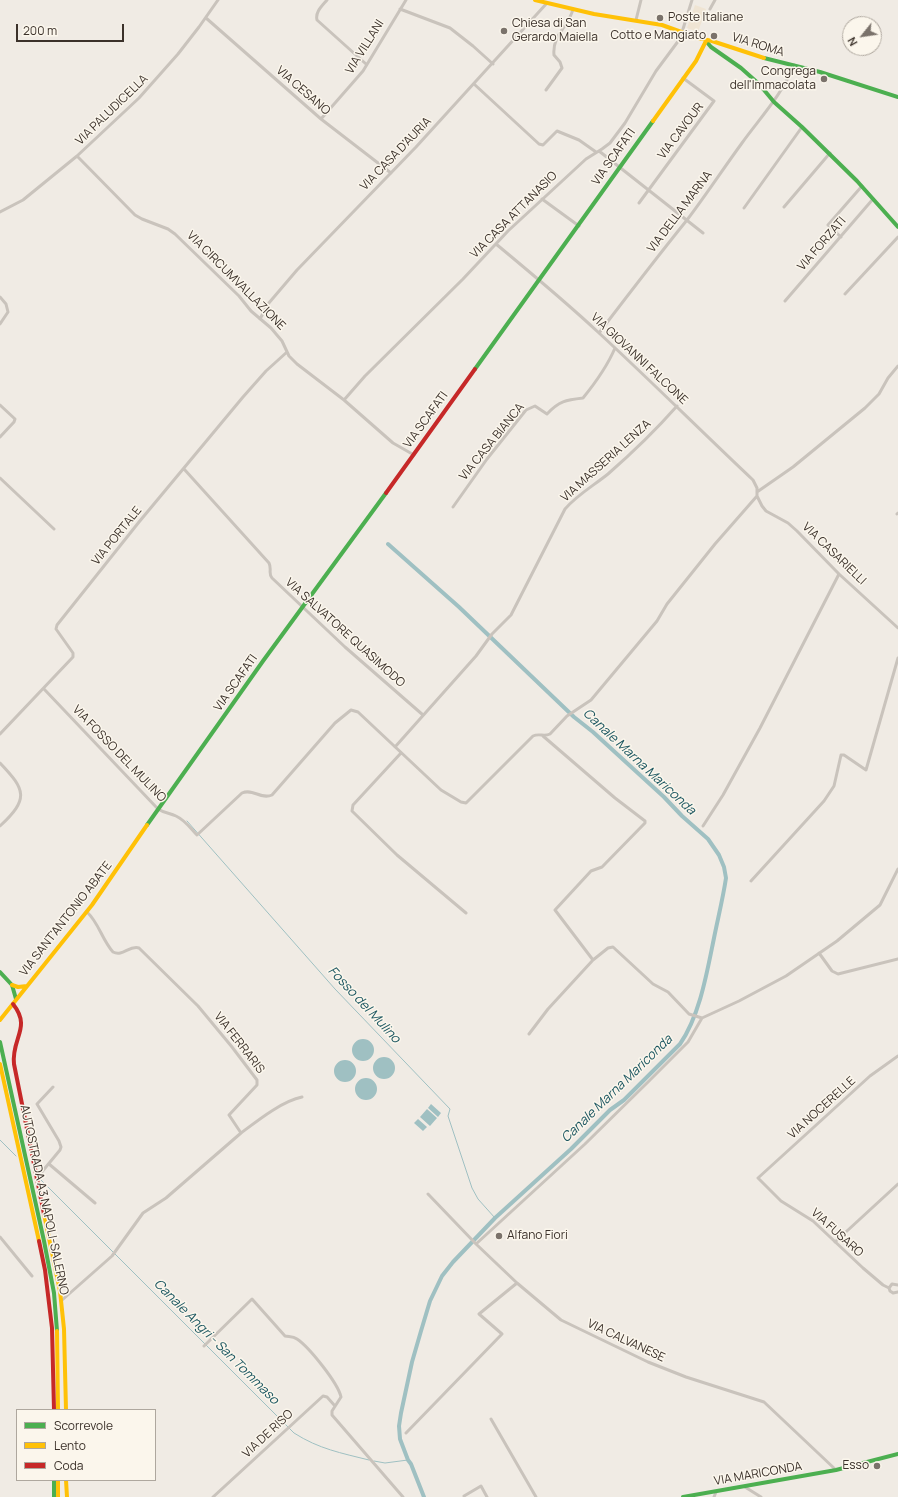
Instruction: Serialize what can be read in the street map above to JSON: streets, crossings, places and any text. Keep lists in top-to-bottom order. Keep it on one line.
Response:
{"streets":{"main road":["VIA ROMA","VIA SCAFATI","VIA SANT'ANTONIO ABATE","AUTOSTRADA A3 NAPOLI-SALERNO","VIA MARICONDA"],"street":["VIA VILLANI","VIA CESANO","VIA PALUDICELLA","VIA CAVOUR","VIA CASA D'AURIA","VIA DELLA MARNA","VIA CASA ATTANASIO","VIA FORZATI","VIA CIRCUMVALLAZIONE","VIA GIOVANNI FALCONE","VIA CASA BIANCA","VIA MASSERIA LENZA","VIA PORTALE","VIA CASARIELLI","VIA SALVATORE QUASIMODO","VIA FOSSO DEL MULINO","VIA FERRARIS","VIA NOCERELLE","VIA FUSARO","VIA CALVANESE","VIA DE RISO"]},"crossings":[["VIA ROMA","VIA CASA D'AURIA"],["VIA ROMA","VIA SCAFATI"],["VIA ROMA","VIA DELLA MARNA"],["VIA ROMA","VIA CASA ATTANASIO"],["VIA VILLANI","VIA CESANO"],["VIA CESANO","VIA PALUDICELLA"],["VIA CESANO","VIA CASA D'AURIA"],["VIA PALUDICELLA","VIA CIRCUMVALLAZIONE"],["VIA CAVOUR","VIA SCAFATI"],["VIA CASA D'AURIA","VIA CIRCUMVALLAZIONE"],["VIA SCAFATI","VIA CIRCUMVALLAZIONE"],["VIA SCAFATI","VIA GIOVANNI FALCONE"],["VIA SCAFATI","VIA SALVATORE QUASIMODO"],["VIA SCAFATI","VIA FOSSO DEL MULINO"],["VIA SCAFATI","VIA SANT'ANTONIO ABATE"],["VIA DELLA MARNA","VIA GIOVANNI FALCONE"],["VIA CASA ATTANASIO","VIA CIRCUMVALLAZIONE"],["VIA CASA ATTANASIO","VIA GIOVANNI FALCONE"],["VIA CIRCUMVALLAZIONE","VIA PORTALE"],["VIA GIOVANNI FALCONE","VIA CASA BIANCA"],["VIA GIOVANNI FALCONE","VIA MASSERIA LENZA"],["VIA GIOVANNI FALCONE","VIA CASARIELLI"],["VIA MASSERIA LENZA","VIA SALVATORE QUASIMODO"],["VIA MASSERIA LENZA","VIA FOSSO DEL MULINO"],["VIA PORTALE","VIA SALVATORE QUASIMODO"],["VIA PORTALE","VIA FOSSO DEL MULINO"],["VIA FOSSO DEL MULINO","VIA SANT'ANTONIO ABATE"],["VIA SANT'ANTONIO ABATE","VIA FERRARIS"],["VIA NOCERELLE","VIA FUSARO"],["VIA CALVANESE","VIA MARICONDA"]],"water":["Canale Marna Mariconda","Fosso del Mulino","Canale Angri - San Tommaso"],"places":["Poste Italiane","Chiesa di San Gerardo Maiella","Cotto e Mangiato","Congrega dell'Immacolata","Alfano Fiori","Esso"],"legend":["Scorrevole","Lento","Coda"],"scale_bar":"200 m","north":"bottom left"}
